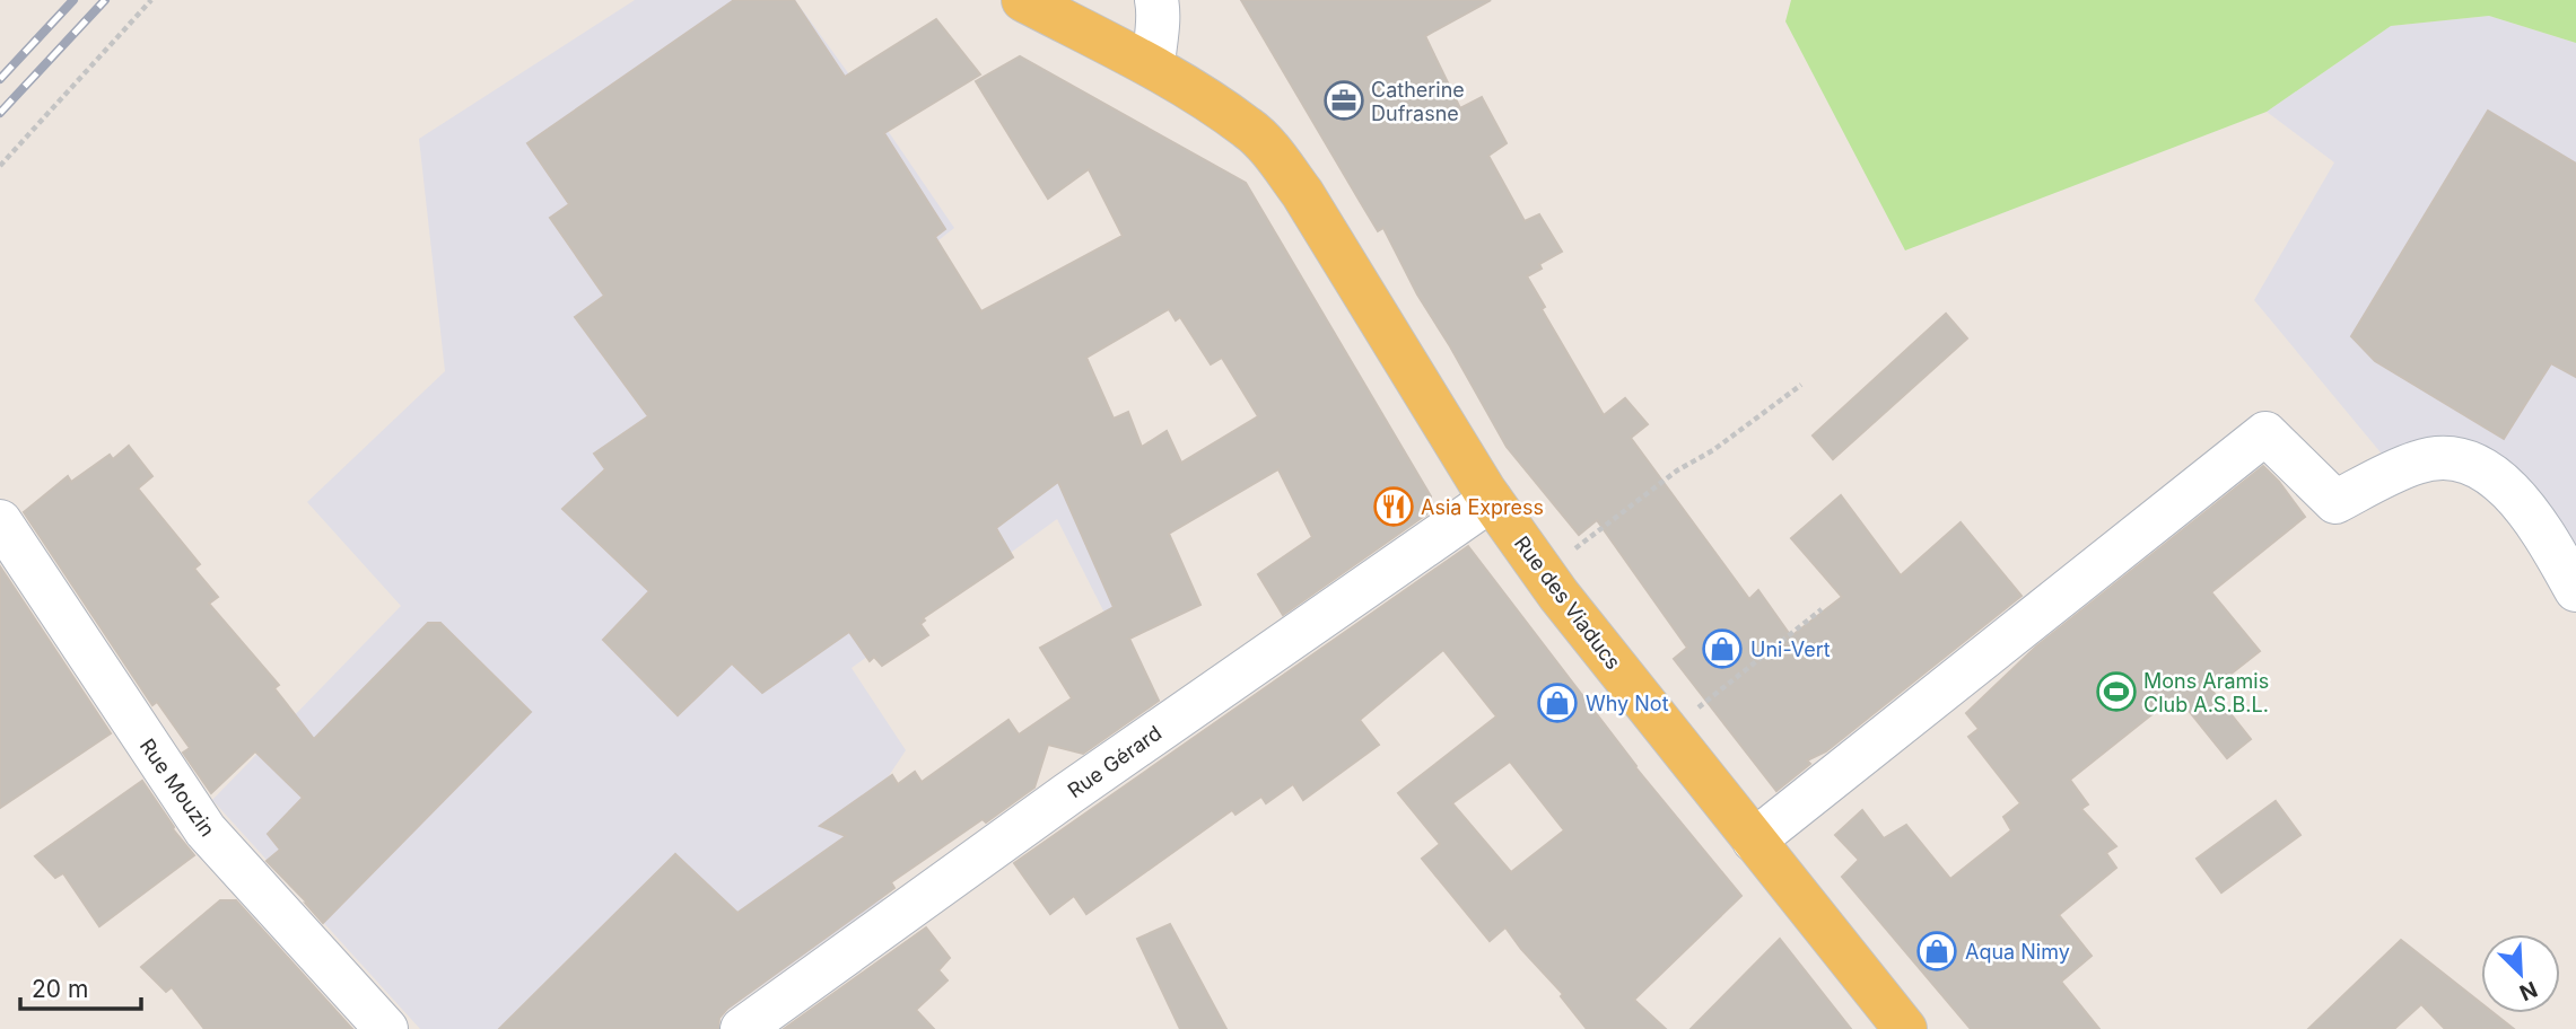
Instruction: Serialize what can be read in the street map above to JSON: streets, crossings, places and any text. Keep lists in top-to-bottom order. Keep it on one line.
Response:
{"streets":{"main road":["Rue des Viaducs"],"street":["Rue Gérard","Rue Mouzin"]},"crossings":[["Rue des Viaducs","Rue Gérard"]],"places":{"office":["Catherine Dufrasne"],"restaurant":["Asia Express"],"shop":["Uni-Vert","Why Not","Aqua Nimy"],"sports":["Mons Aramis Club A.S.B.L."]},"scale_bar":"20 m","north":"bottom right"}
